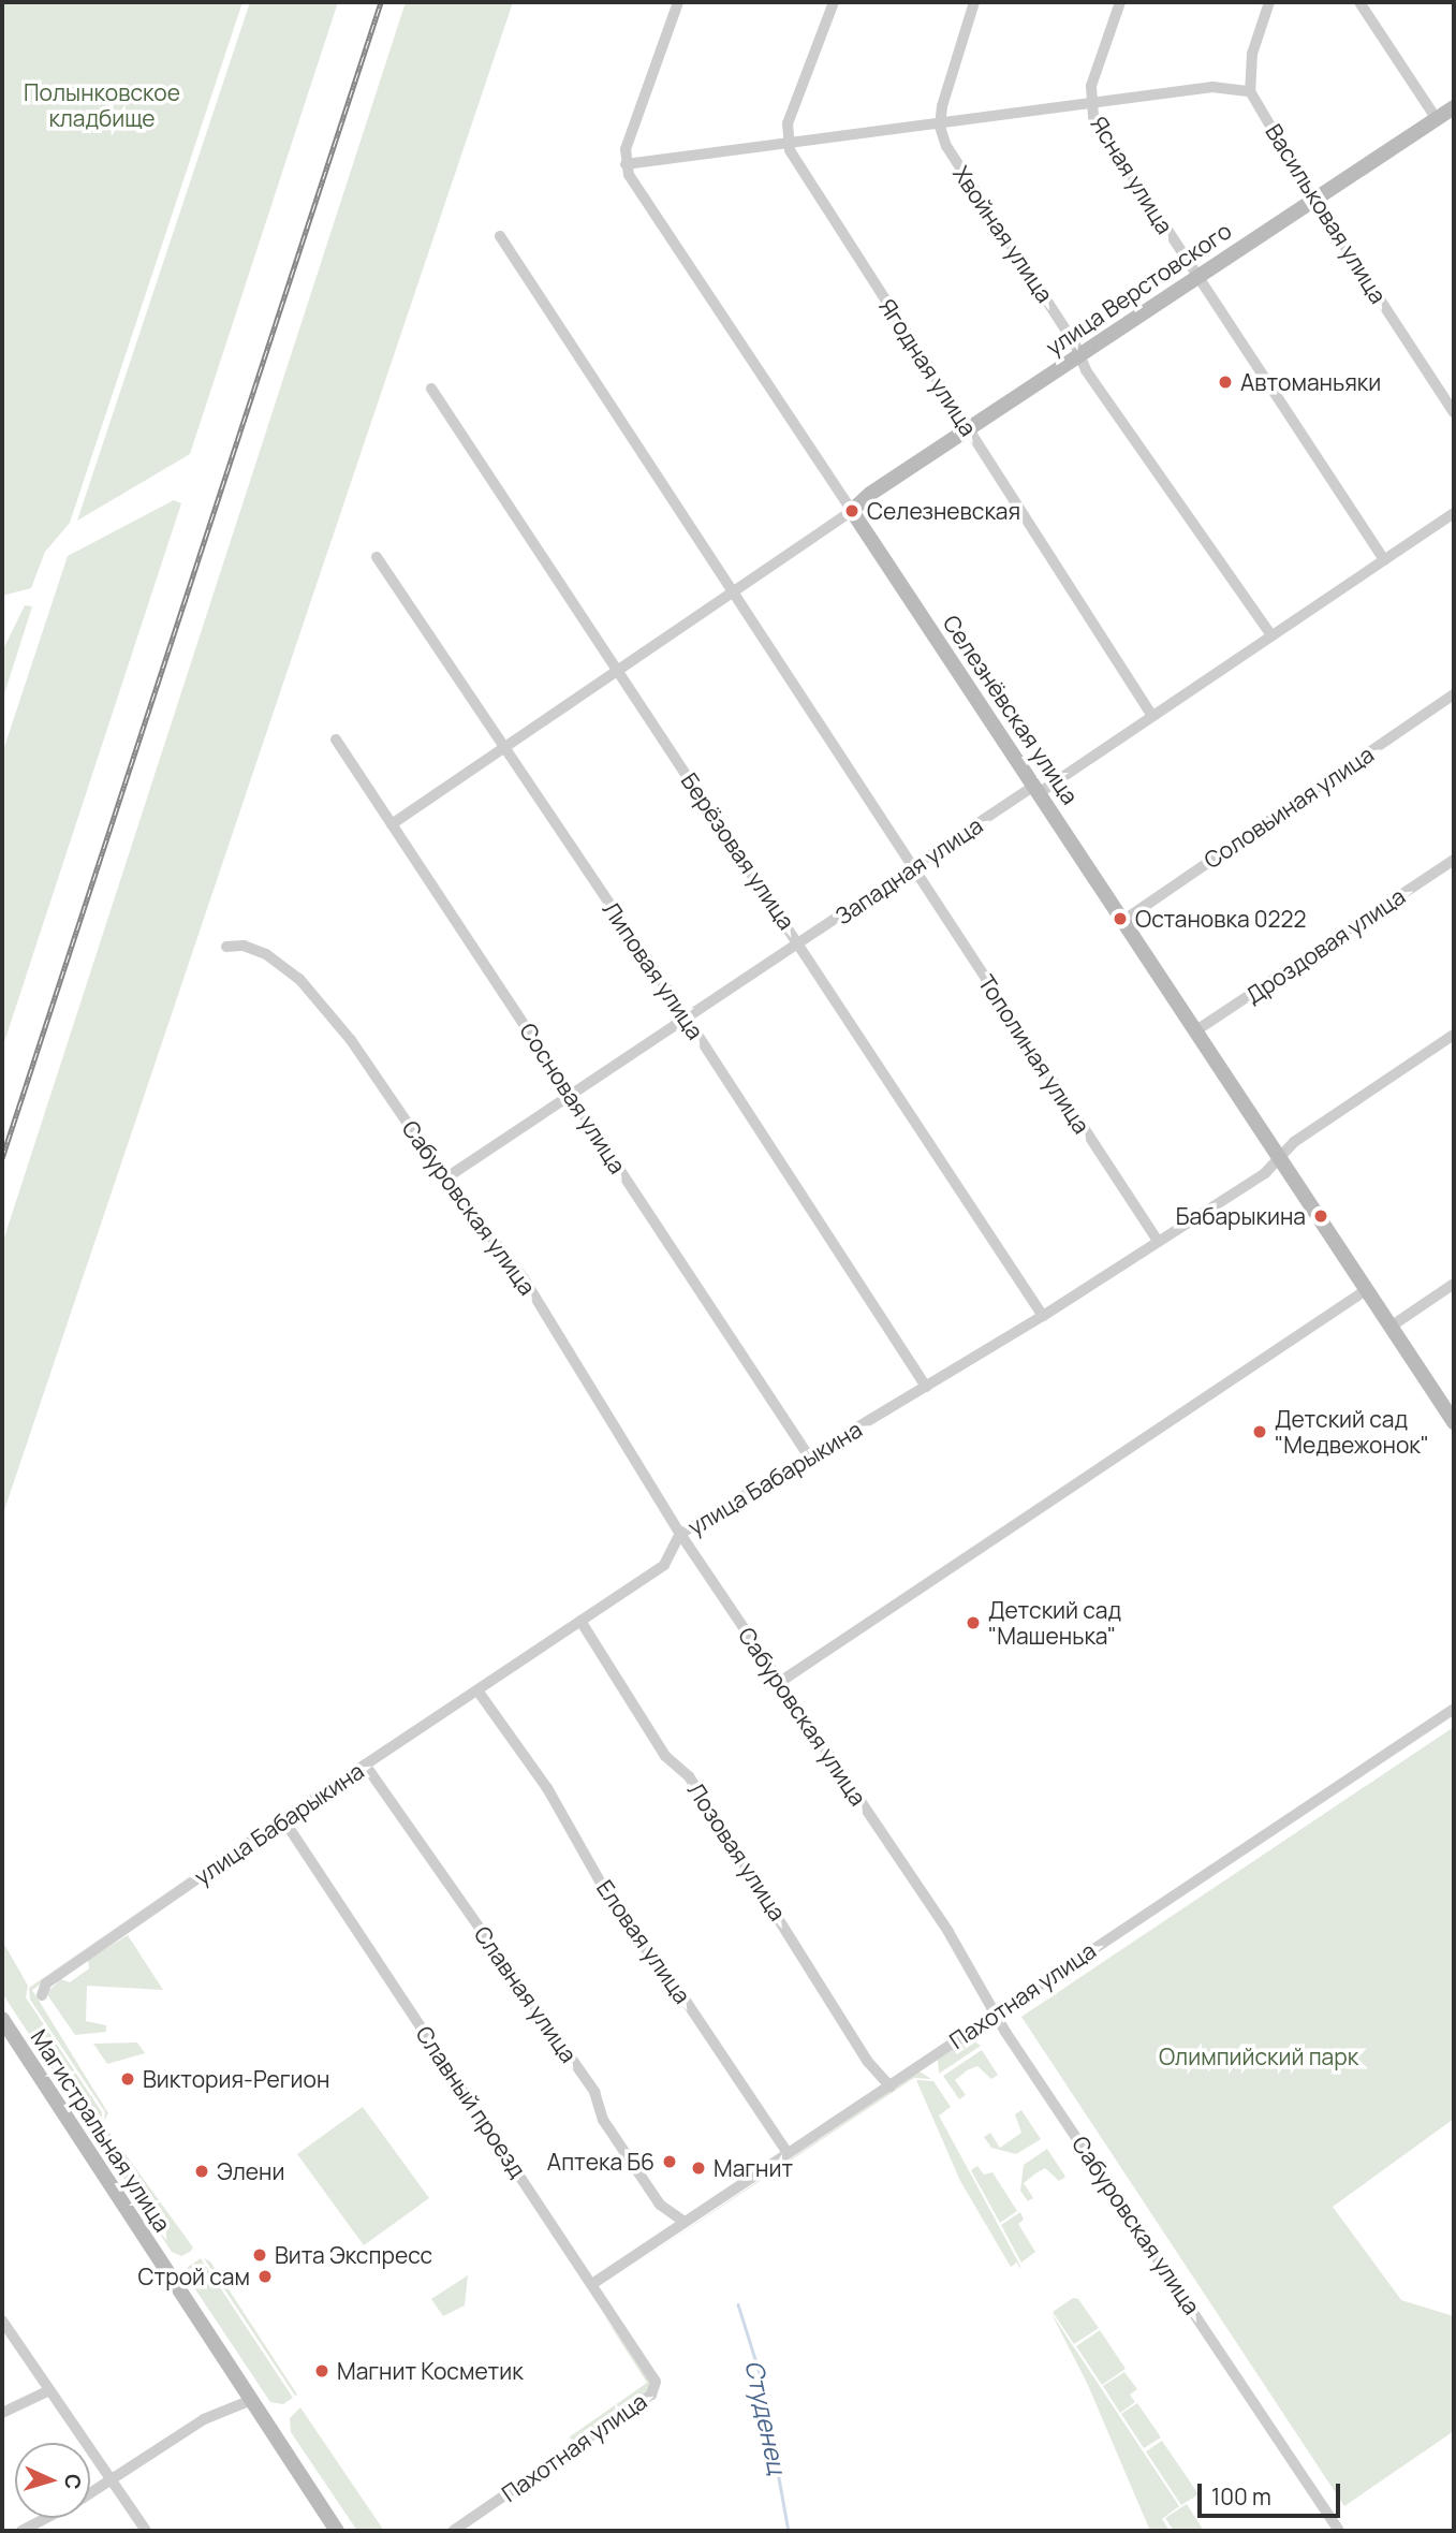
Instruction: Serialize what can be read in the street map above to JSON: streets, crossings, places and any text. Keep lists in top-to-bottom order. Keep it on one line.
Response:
{"streets":{"street":["Ясная улица","Васильковая улица","Хвойная улица","улица Верстовского","Ягодная улица","Селезнёвская улица","Соловьиная улица","Берёзовая улица","Западная улица","Дроздовая улица","Липовая улица","Тополиная улица","Сосновая улица","Сабуровская улица","улица Бабарыкина","Лозовая улица","Еловая улица","Славная улица","Пахотная улица","Славный проезд","Магистральная улица"]},"crossings":[["Ясная улица","улица Верстовского"],["Ясная улица","Западная улица"],["Васильковая улица","улица Верстовского"],["Хвойная улица","улица Верстовского"],["Хвойная улица","Западная улица"],["улица Верстовского","Ягодная улица"],["улица Верстовского","Селезнёвская улица"],["Ягодная улица","Западная улица"],["Селезнёвская улица","Соловьиная улица"],["Селезнёвская улица","Западная улица"],["Селезнёвская улица","Дроздовая улица"],["Селезнёвская улица","улица Бабарыкина"],["Берёзовая улица","Западная улица"],["Берёзовая улица","улица Бабарыкина"],["Западная улица","Липовая улица"],["Западная улица","Тополиная улица"],["Западная улица","Сосновая улица"],["Западная улица","Сабуровская улица"],["Липовая улица","улица Бабарыкина"],["Тополиная улица","улица Бабарыкина"],["Сосновая улица","улица Бабарыкина"],["Сабуровская улица","улица Бабарыкина"],["Сабуровская улица","Пахотная улица"],["улица Бабарыкина","Лозовая улица"],["улица Бабарыкина","Еловая улица"],["улица Бабарыкина","Славная улица"],["улица Бабарыкина","Славный проезд"],["Лозовая улица","Пахотная улица"],["Еловая улица","Пахотная улица"],["Славная улица","Пахотная улица"],["Пахотная улица","Славный проезд"]],"water":["Студенец"],"parks":["Полынковское кладбище","Олимпийский парк"],"places":["Автоманьяки","Селезневская","Остановка 0222","Бабарыкина","Детский сад \"Медвежонок\"","Детский сад \"Машенька\"","Виктория-Регион","Аптека Б6","Магнит","Элени","Вита Экспресс","Строй сам","Магнит Косметик"],"scale_bar":"100 m","north":"right"}
